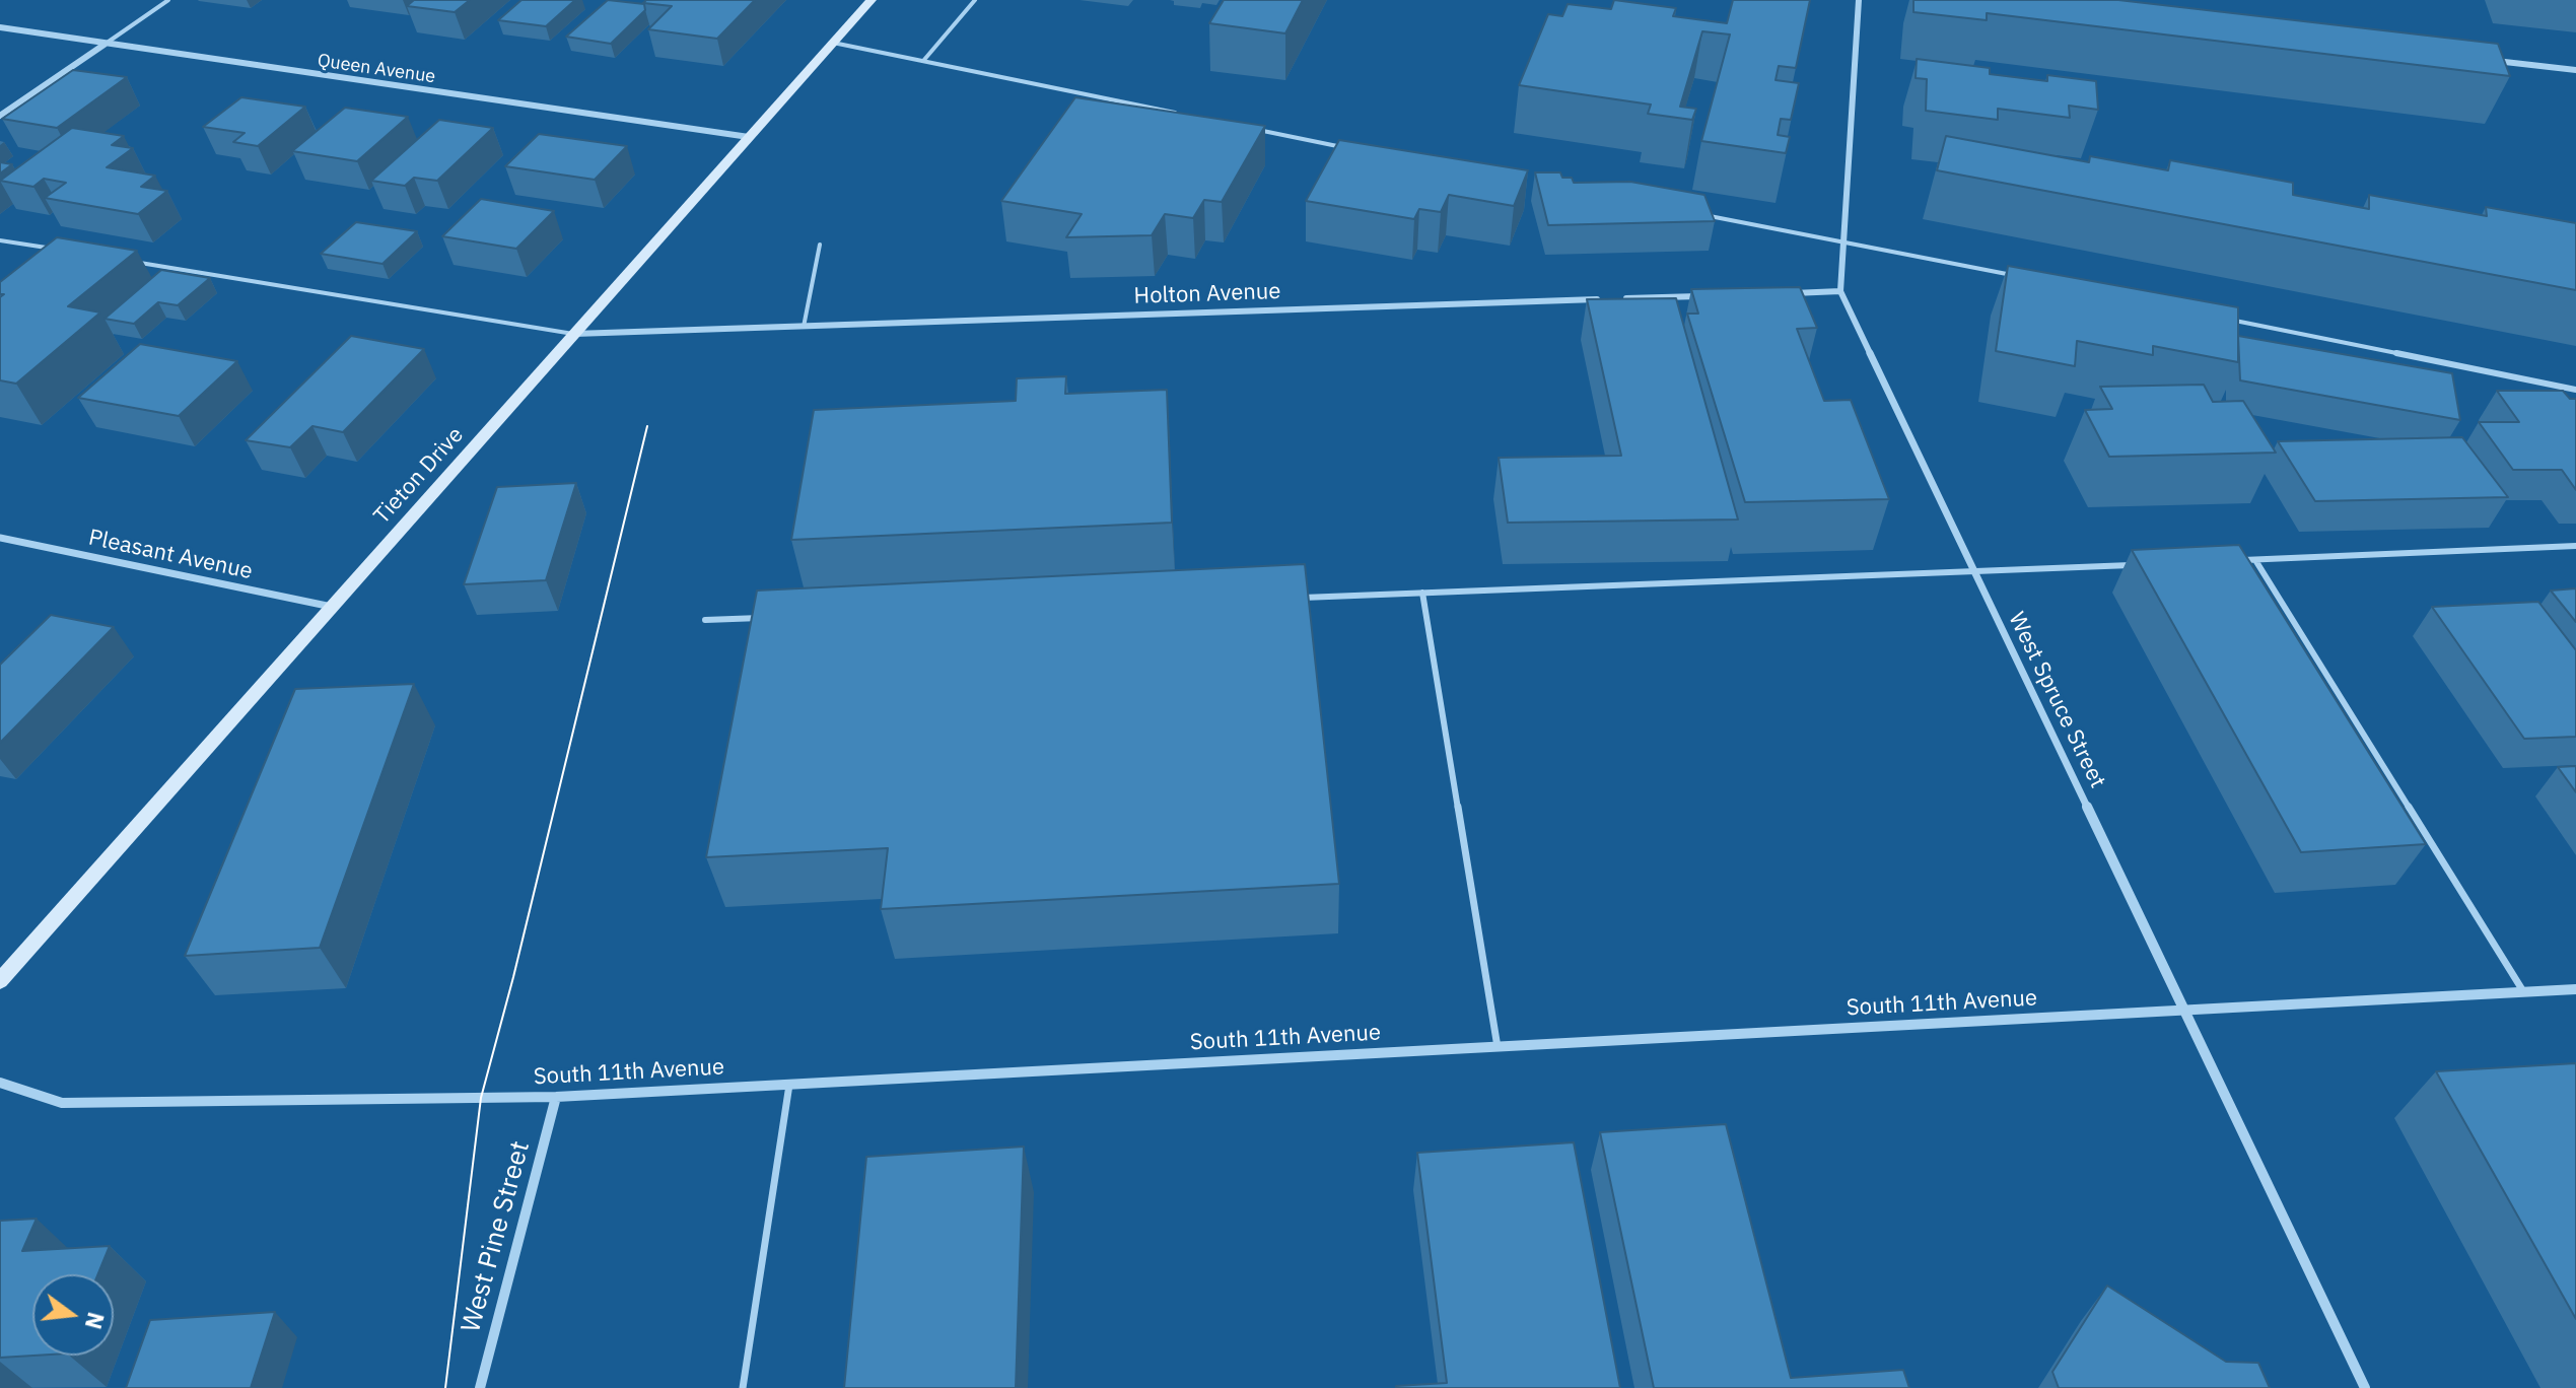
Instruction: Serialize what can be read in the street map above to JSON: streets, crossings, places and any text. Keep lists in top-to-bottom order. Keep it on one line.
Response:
{"streets":{"main road":["Tieton Drive"],"street":["Queen Avenue","Holton Avenue","Pleasant Avenue","West Spruce Street","South 11th Avenue","West Pine Street"]},"crossings":[["Queen Avenue","Tieton Drive"],["Holton Avenue","Tieton Drive"],["Tieton Drive","Pleasant Avenue"],["West Spruce Street","South 11th Avenue"],["South 11th Avenue","West Pine Street"]],"north":"right"}
